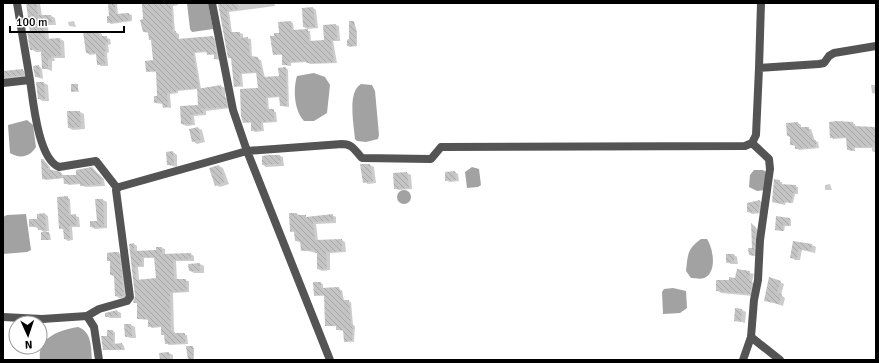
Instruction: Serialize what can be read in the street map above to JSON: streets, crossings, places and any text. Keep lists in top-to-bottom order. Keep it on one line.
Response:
{"scale_bar":"100 m","north":"bottom"}
